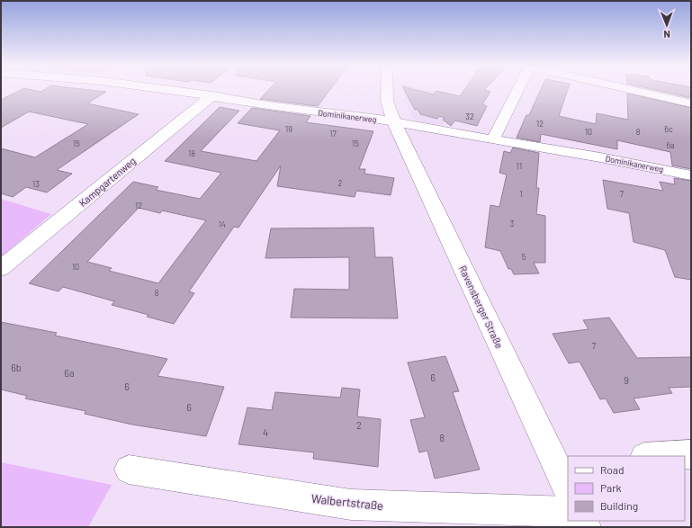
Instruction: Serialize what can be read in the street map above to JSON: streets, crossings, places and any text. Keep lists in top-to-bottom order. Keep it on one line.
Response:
{"streets":{"street":["Dominikanerweg","Kampgartenweg","Ravensberger Straße","Walbertstraße"]},"crossings":[["Dominikanerweg","Kampgartenweg"],["Dominikanerweg","Ravensberger Straße"]],"house_numbers":["32","12","19","6c","10","8","17","15","15","6a","18","11","2","13","1","7","12","3","14","5","10","8","7","6b","6a","6","9","6","6","2","4","8"],"legend":["Road","Park","Building"],"north":"bottom"}
